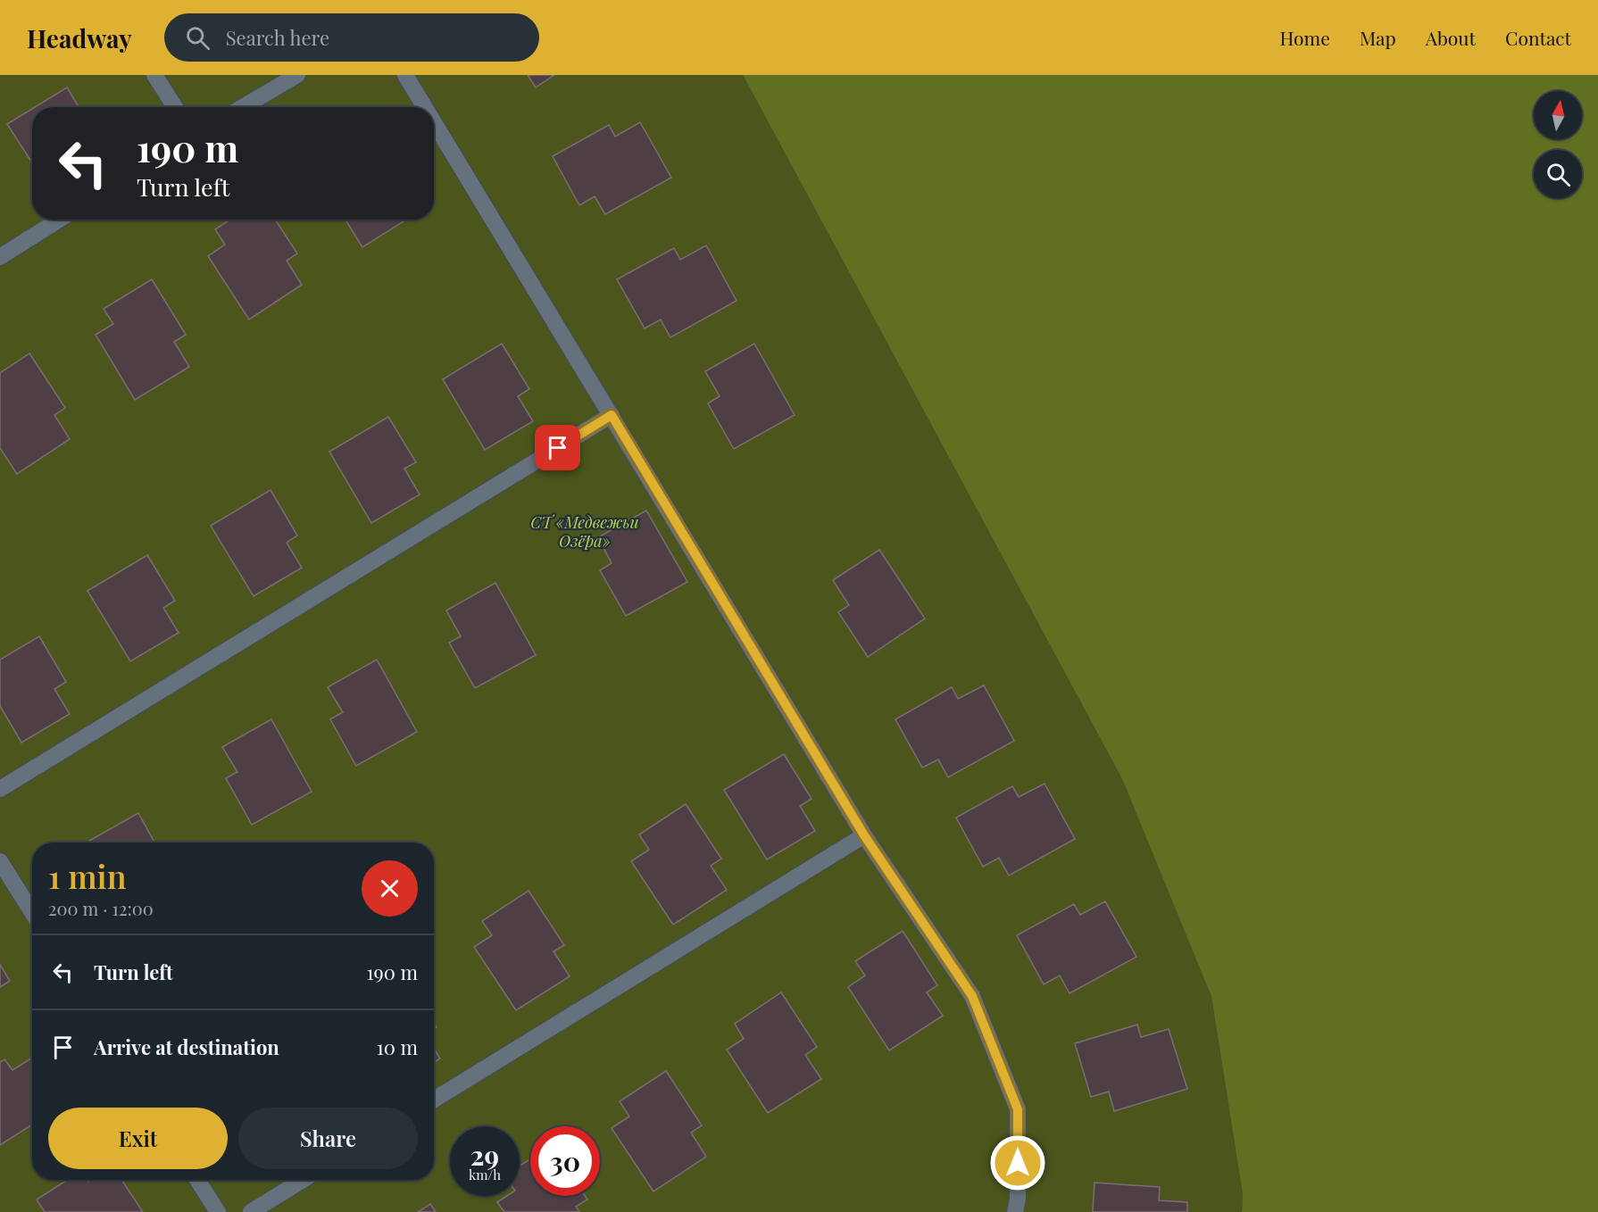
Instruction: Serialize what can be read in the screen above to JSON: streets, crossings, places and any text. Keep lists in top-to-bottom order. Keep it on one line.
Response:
{"parks":["СТ «Медвежьи Озёра»"],"north":"top","page":{"header":"Headway","search":"Search here","nav":["Home","Map","About","Contact"],"turn":["190 m","Turn left"],"heading":["1 min","200 m · 12:00"],"list":[{"name":"Turn left","value":"190 m"},{"name":"Arrive at destination","value":"10 m"}],"buttons":["Exit","Share"],"speed":"29 km/h","limit":"30"}}
